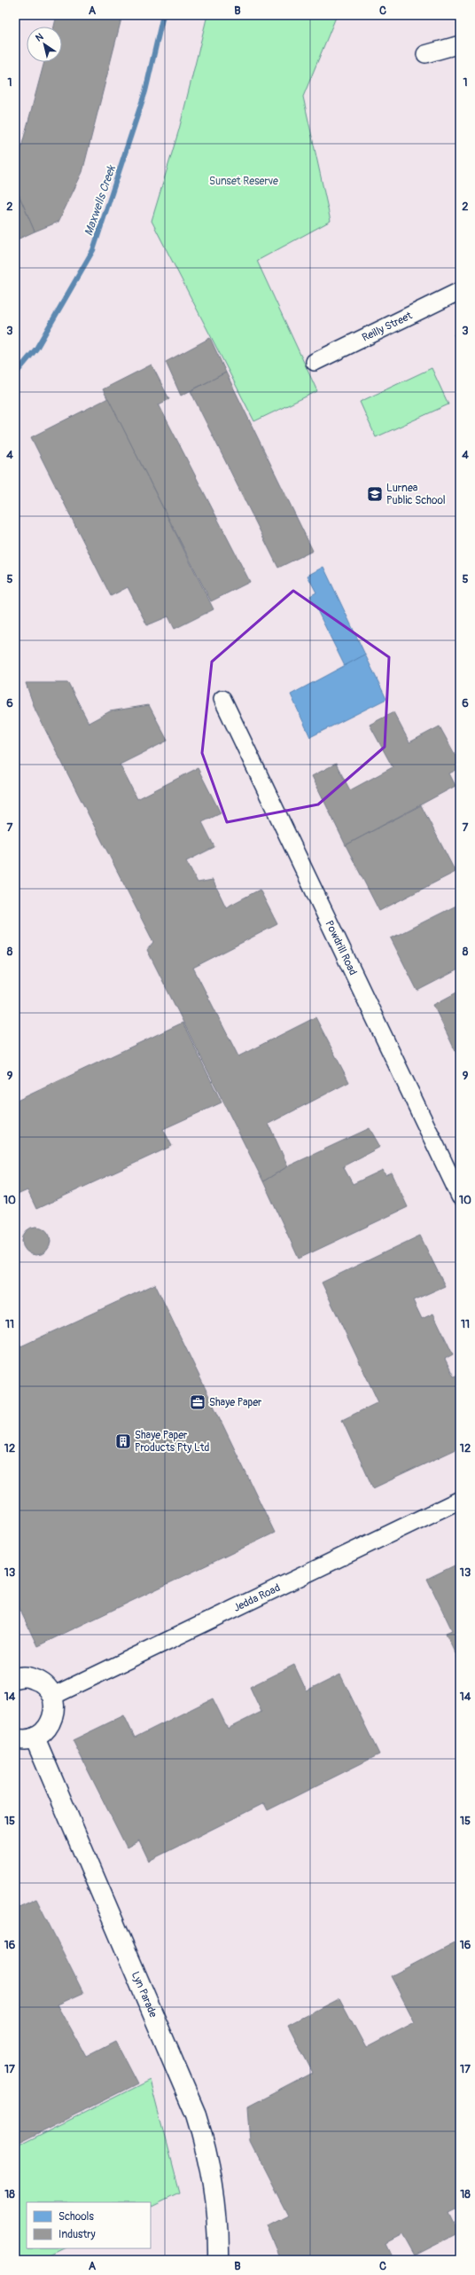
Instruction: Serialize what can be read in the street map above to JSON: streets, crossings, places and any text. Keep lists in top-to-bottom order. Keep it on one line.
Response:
{"streets":{"street":["Reilly Street","Powdrill Road","Jedda Road","Lyn Parade"]},"water":["Maxwells Creek"],"parks":["Sunset Reserve"],"places":{"school or university":["Lurnea Public School"],"office":["Shaye Paper"],"building":["Shaye Paper Products Pty Ltd"]},"legend":["Schools","Industry"],"north":"top left","grid":{"columns":["A","B","C"],"rows":["1","2","3","4","5","6","7","8","9","10","11","12","13","14","15","16","17","18"]}}
